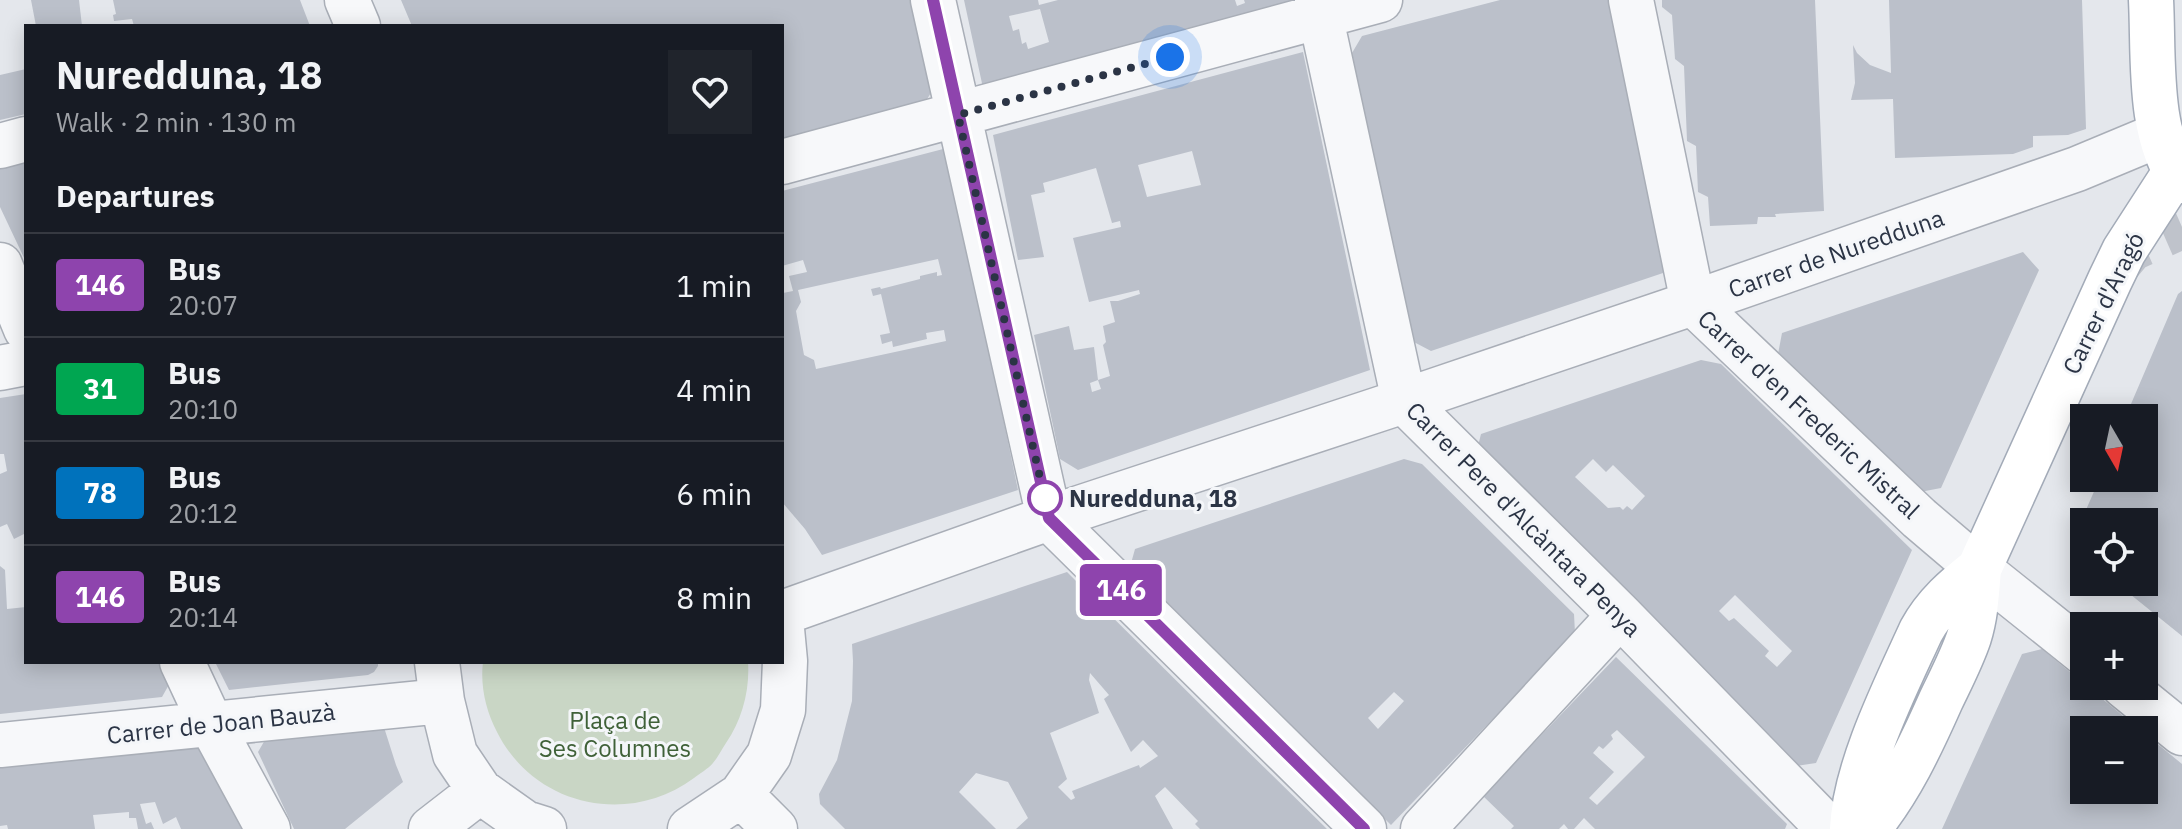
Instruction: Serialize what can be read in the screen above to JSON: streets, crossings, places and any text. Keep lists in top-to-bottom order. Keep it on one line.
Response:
{"streets":{"main road":["Carrer d'Aragó"],"street":["Carrer de Nuredduna","Carrer d'en Frederic Mistral","Carrer Pere d'Alcàntara Penya","Carrer de Joan Bauzà"]},"crossings":[["Carrer de Nuredduna","Carrer d'Aragó"],["Carrer de Nuredduna","Carrer d'en Frederic Mistral"],["Carrer de Nuredduna","Carrer Pere d'Alcàntara Penya"],["Carrer d'Aragó","Carrer d'en Frederic Mistral"]],"parks":["Plaça de Ses Columnes"],"places":["Nuredduna, 18"],"lines":["bus line 146"],"north":"bottom","page":{"on_map":"146","heading":[["Nuredduna, 18","Walk · 2 min · 130 m"],"Departures"],"list":[{"mark":"146","name":"Bus","note":"20:07","value":"1 min"},{"mark":"31","name":"Bus","note":"20:10","value":"4 min"},{"mark":"78","name":"Bus","note":"20:12","value":"6 min"},{"mark":"146","name":"Bus","note":"20:14","value":"8 min"}],"map_buttons":["+","−"]}}
